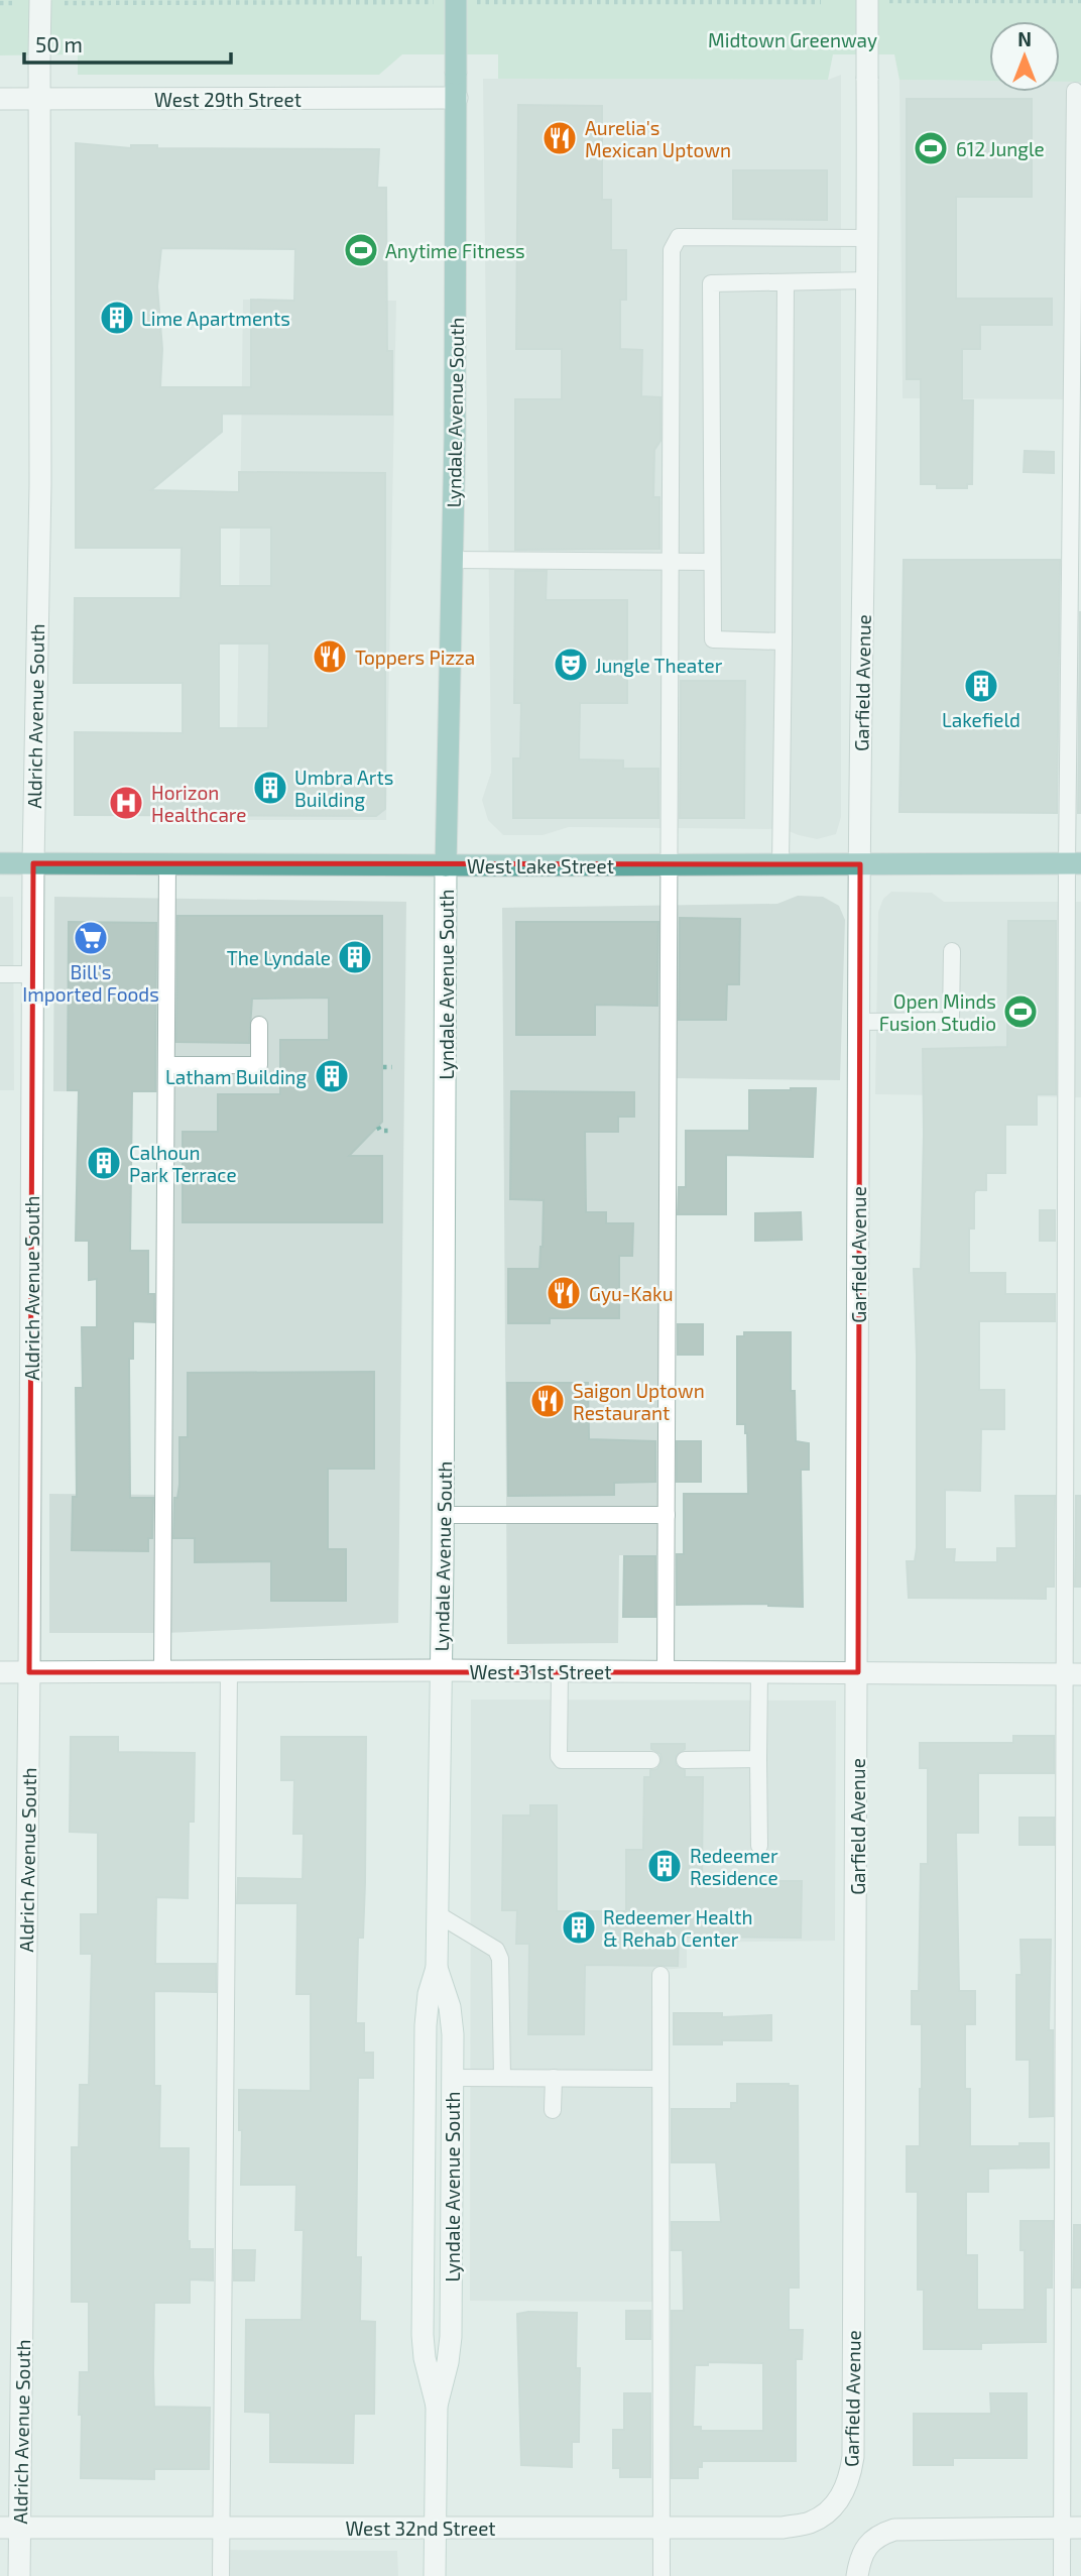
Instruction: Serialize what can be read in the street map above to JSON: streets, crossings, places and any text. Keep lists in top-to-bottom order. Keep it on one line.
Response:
{"streets":{"main road":["Lyndale Avenue South","West Lake Street"],"street":["West 29th Street","Garfield Avenue","Aldrich Avenue South","West 31st Street","West 32nd Street"]},"crossings":[["West 29th Street","Lyndale Avenue South"],["West 29th Street","Aldrich Avenue South"],["Lyndale Avenue South","West Lake Street"],["Lyndale Avenue South","West 31st Street"],["Lyndale Avenue South","West 32nd Street"],["Garfield Avenue","West Lake Street"],["Garfield Avenue","West 31st Street"],["Garfield Avenue","West 32nd Street"],["Aldrich Avenue South","West Lake Street"],["Aldrich Avenue South","West 31st Street"],["Aldrich Avenue South","West 32nd Street"]],"parks":["Midtown Greenway"],"places":{"restaurant":["Aurelia's Mexican Uptown","Toppers Pizza","Gyu-Kaku","Saigon Uptown Restaurant"],"sports":["612 Jungle","Anytime Fitness","Open Minds Fusion Studio"],"building":["Lime Apartments","Lakefield","Umbra Arts Building","The Lyndale","Latham Building","Calhoun Park Terrace","Redeemer Residence","Redeemer Health & Rehab Center"],"theatre":["Jungle Theater"],"hospital":["Horizon Healthcare"],"supermarket":["Bill's Imported Foods"]},"scale_bar":"50 m","north":"top"}
